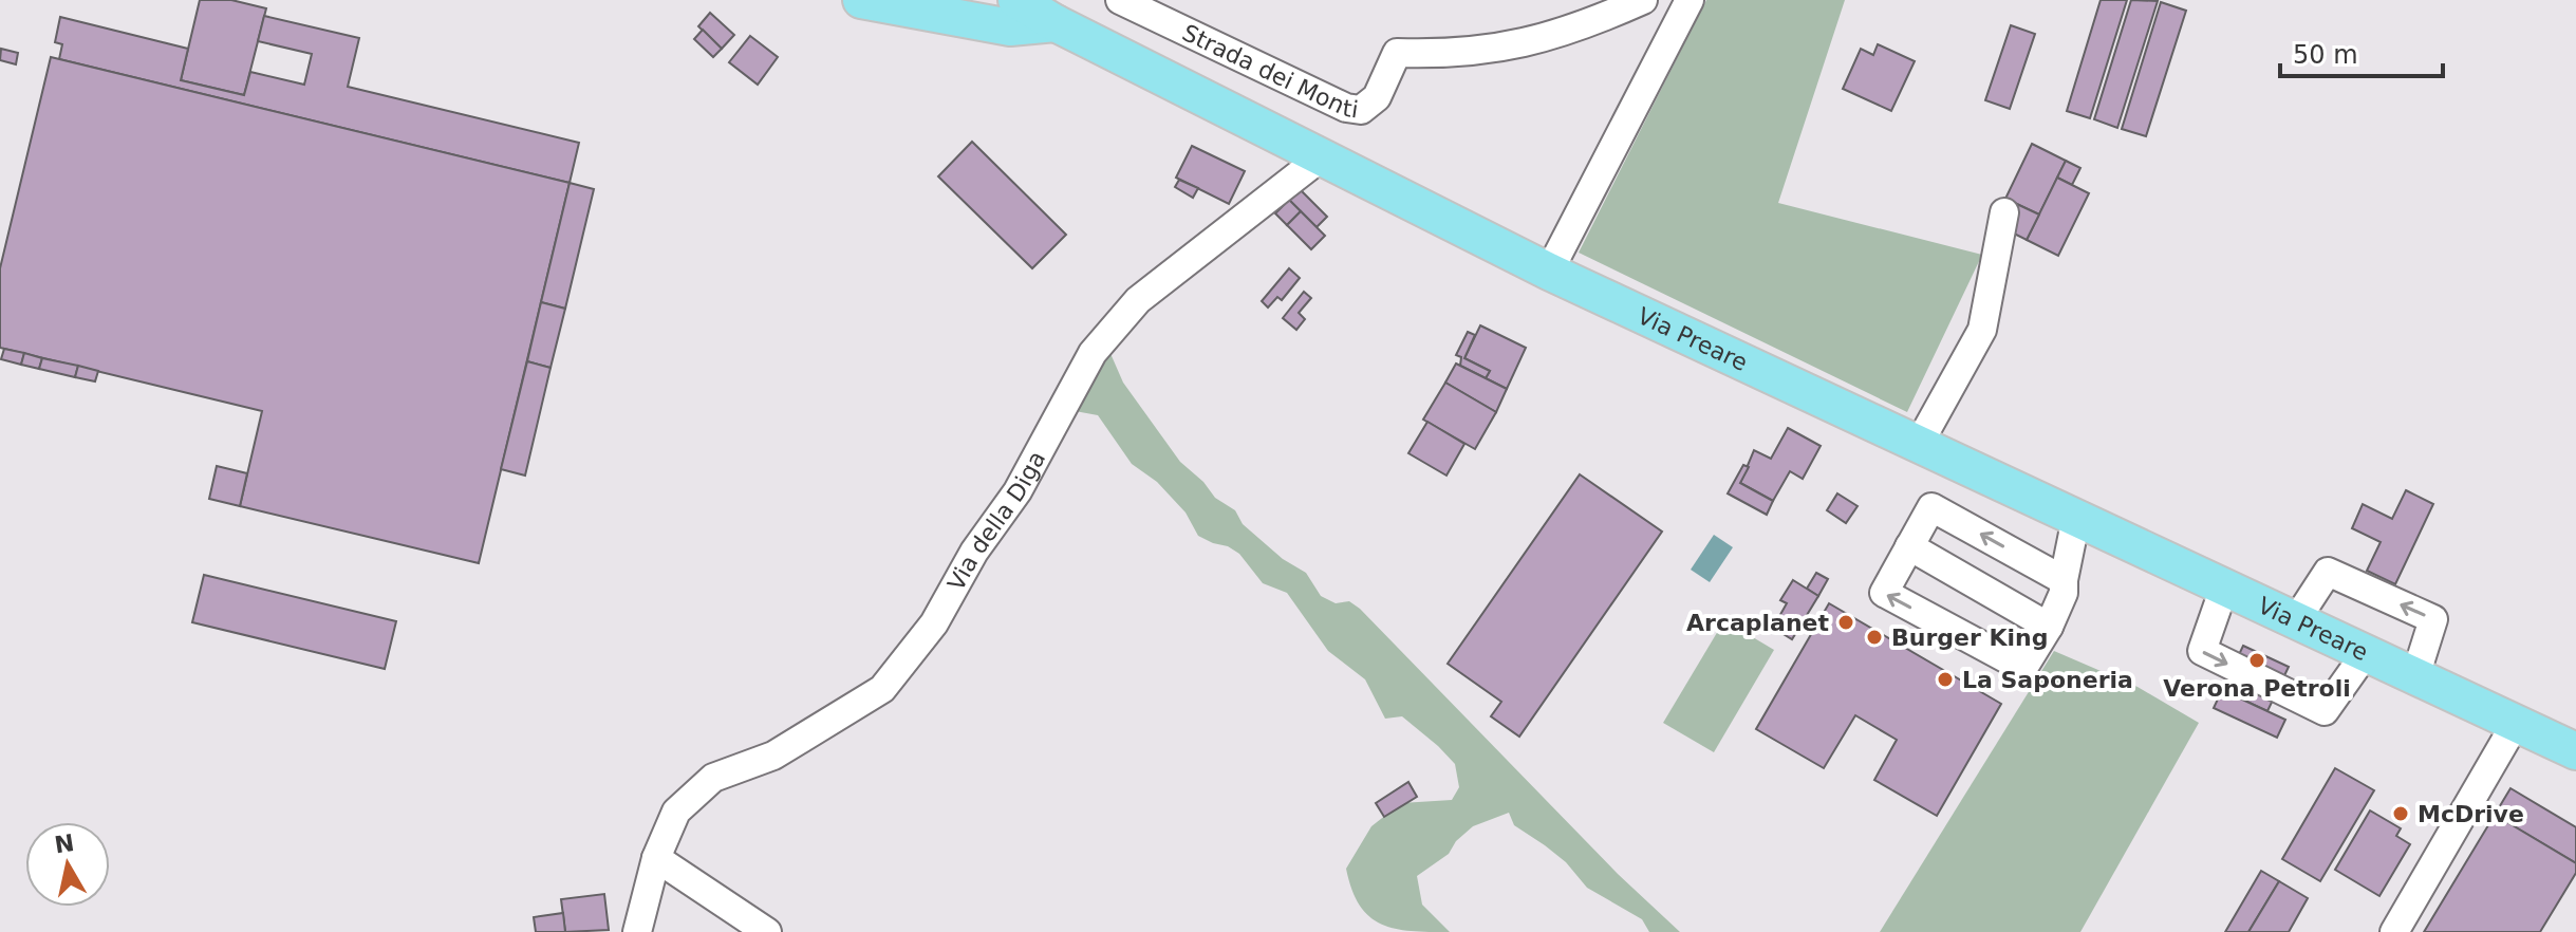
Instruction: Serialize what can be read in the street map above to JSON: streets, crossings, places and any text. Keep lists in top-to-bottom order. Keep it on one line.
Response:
{"streets":{"main road":["Via Preare"],"street":["Strada dei Monti","Via della Diga"]},"crossings":[["Via Preare","Via della Diga"]],"places":["Arcaplanet","Burger King","Verona Petroli","La Saponeria","McDrive"],"scale_bar":"50 m","north":"top"}
